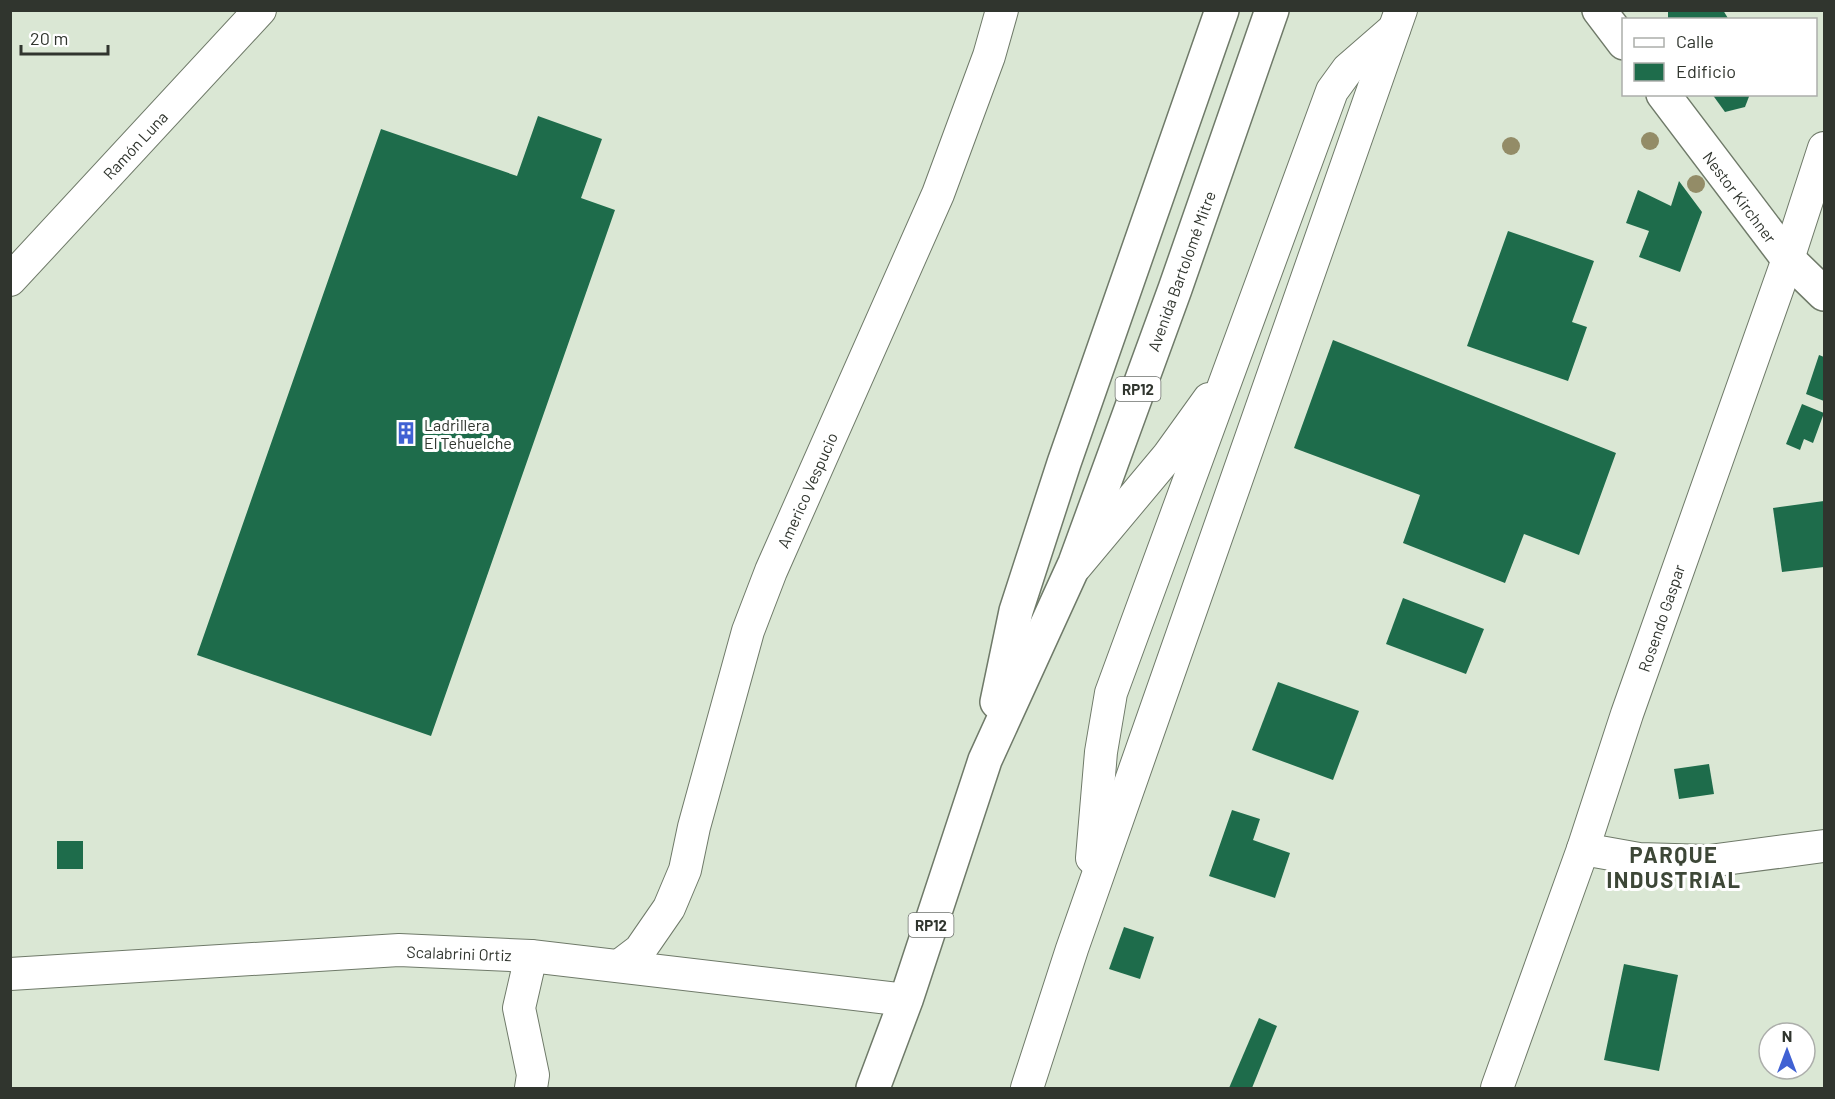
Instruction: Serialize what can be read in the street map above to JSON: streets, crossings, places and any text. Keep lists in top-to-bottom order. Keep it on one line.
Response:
{"streets":{"main road":["Nestor Kirchner","Avenida Bartolomé Mitre","RP12"],"street":["Ramón Luna","Americo Vespucio","Rosendo Gaspar","Scalabrini Ortiz"]},"crossings":[["Nestor Kirchner","Rosendo Gaspar"],["Avenida Bartolomé Mitre","Scalabrini Ortiz"],["Americo Vespucio","Scalabrini Ortiz"]],"districts":["PARQUE INDUSTRIAL"],"places":{"building":["Ladrillera El Tehuelche"]},"legend":["Calle","Edificio"],"scale_bar":"20 m","north":"top"}
